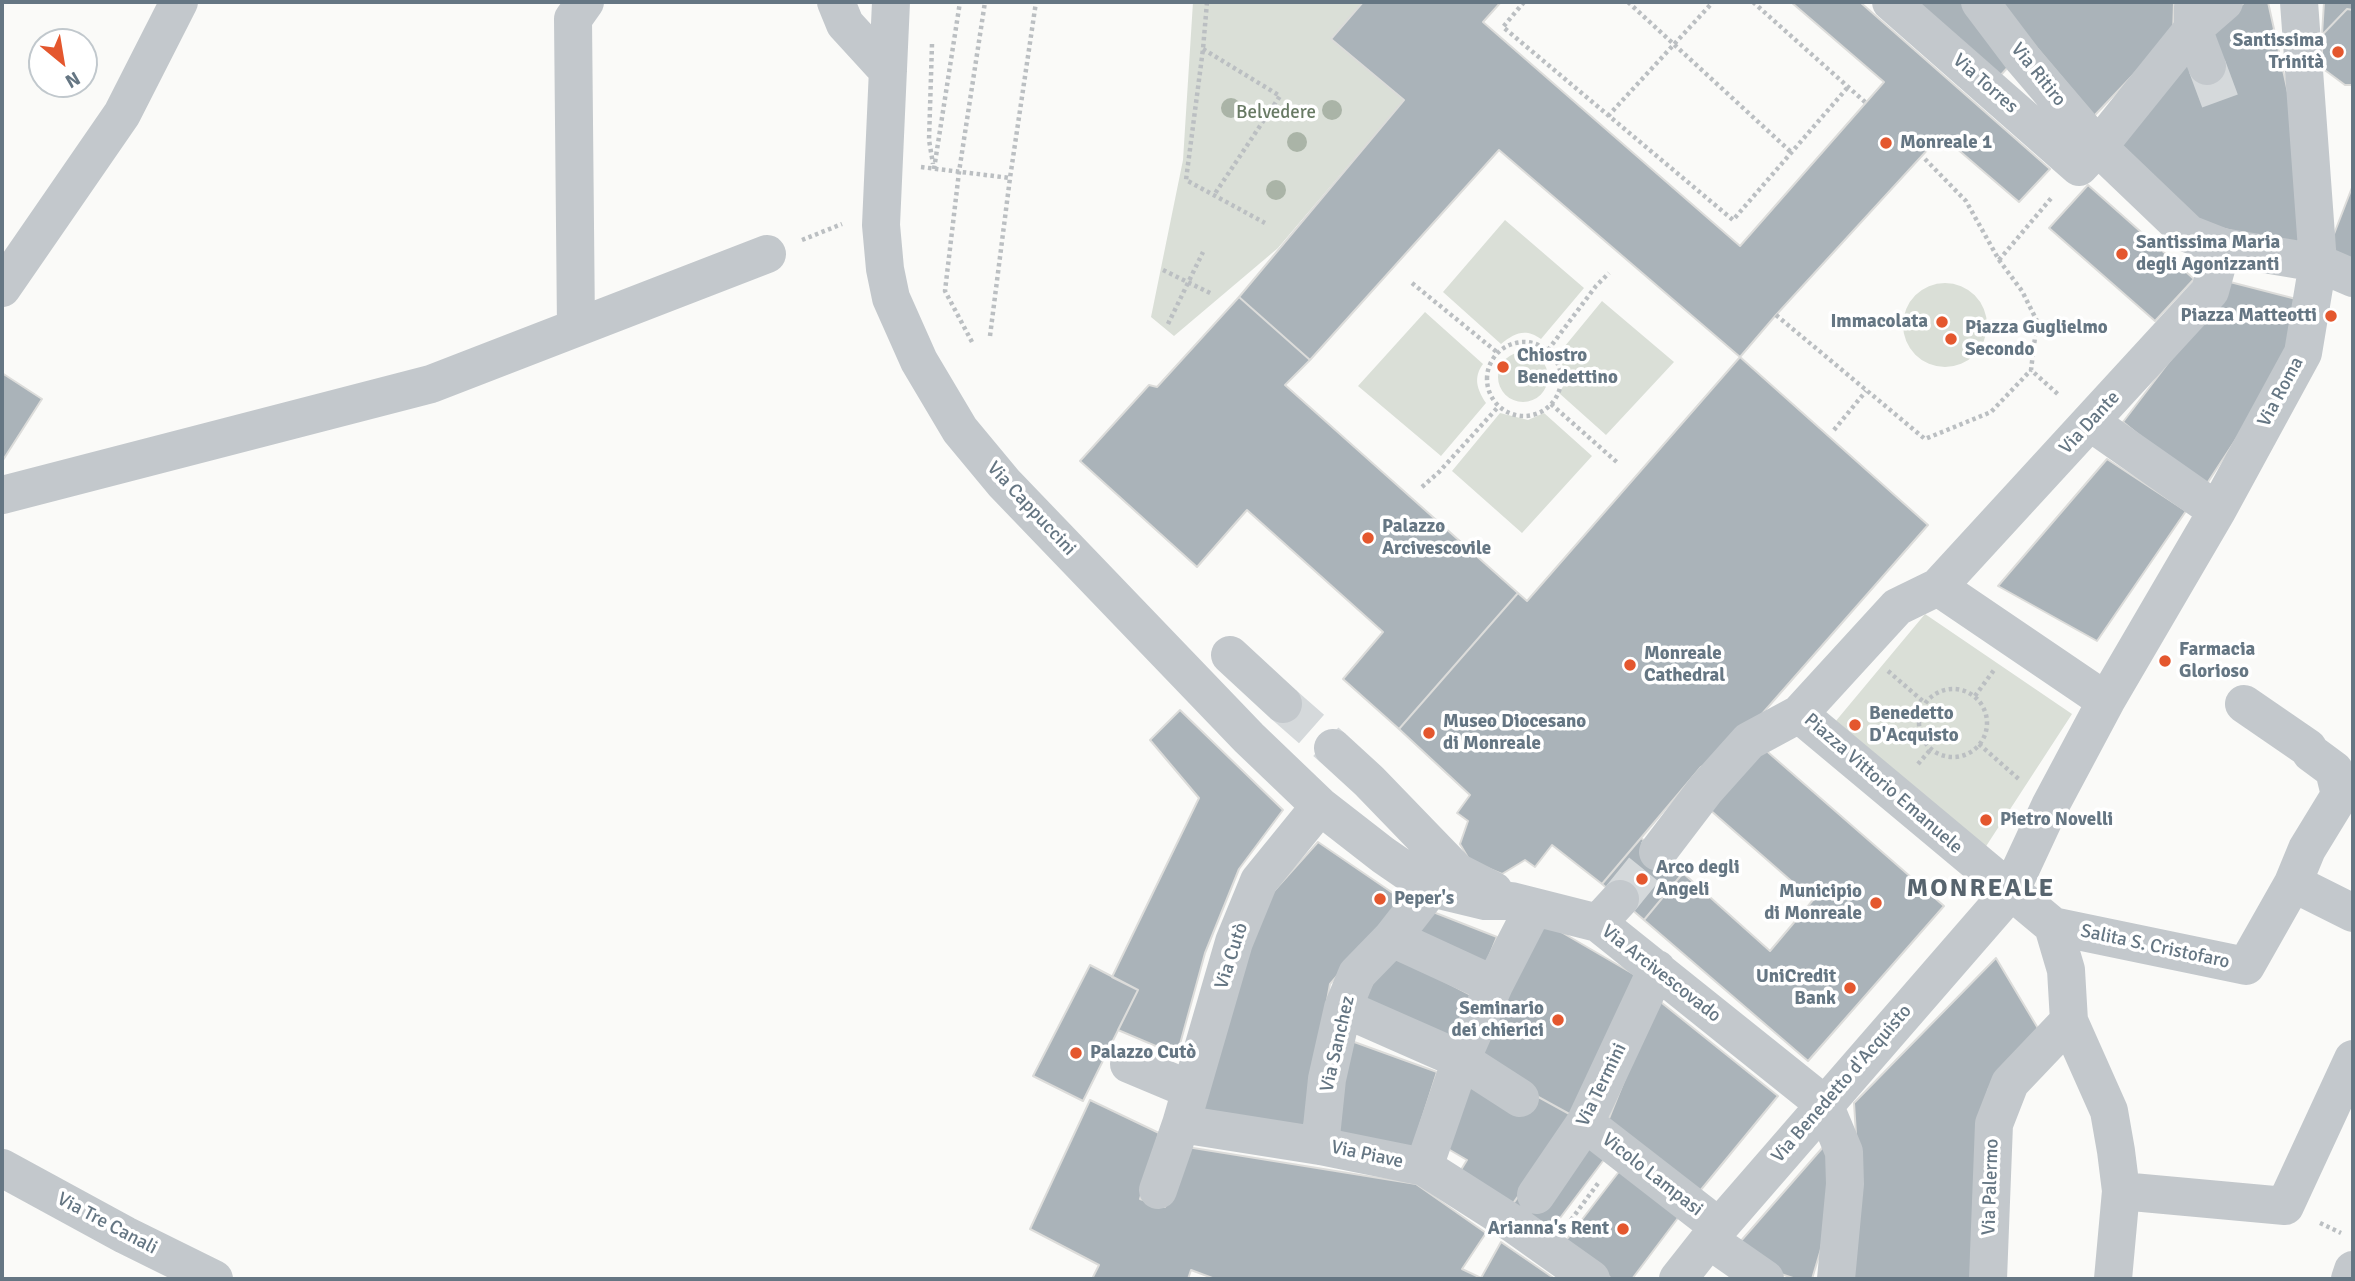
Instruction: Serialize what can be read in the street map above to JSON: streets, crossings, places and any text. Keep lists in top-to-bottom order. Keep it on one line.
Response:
{"streets":{"street":["Via Ritiro","Via Torres","Via Roma","Via Dante","Via Cappuccini","Piazza Vittorio Emanuele","Salita S. Cristofaro","Via Cutò","Via Arcivescovado","Via Sanchez","Via Benedetto d'Acquisto","Via Termini","Via Piave","Vicolo Lampasi","Via Palermo","Via Tre Canali"]},"crossings":[["Via Ritiro","Via Torres"],["Via Roma","Via Benedetto d'Acquisto"],["Via Dante","Piazza Vittorio Emanuele"],["Via Cappuccini","Via Cutò"],["Via Cappuccini","Via Arcivescovado"],["Via Cappuccini","Via Sanchez"],["Piazza Vittorio Emanuele","Via Benedetto d'Acquisto"],["Via Cutò","Via Piave"],["Via Arcivescovado","Via Sanchez"],["Via Arcivescovado","Via Benedetto d'Acquisto"],["Via Arcivescovado","Via Termini"],["Via Sanchez","Via Piave"],["Via Benedetto d'Acquisto","Vicolo Lampasi"],["Via Termini","Via Piave"],["Via Termini","Vicolo Lampasi"]],"districts":["MONREALE"],"parks":["Belvedere"],"places":["Santissima Trinità","Monreale 1","Santissima Maria degli Agonizzanti","Piazza Matteotti","Immacolata","Piazza Guglielmo Secondo","Chiostro Benedettino","Palazzo Arcivescovile","Farmacia Glorioso","Monreale Cathedral","Benedetto D'Acquisto","Museo Diocesano di Monreale","Pietro Novelli","Arco degli Angeli","Peper's","Municipio di Monreale","UniCredit Bank","Seminario dei chierici","Palazzo Cutò","Arianna's Rent"],"north":"bottom right"}
